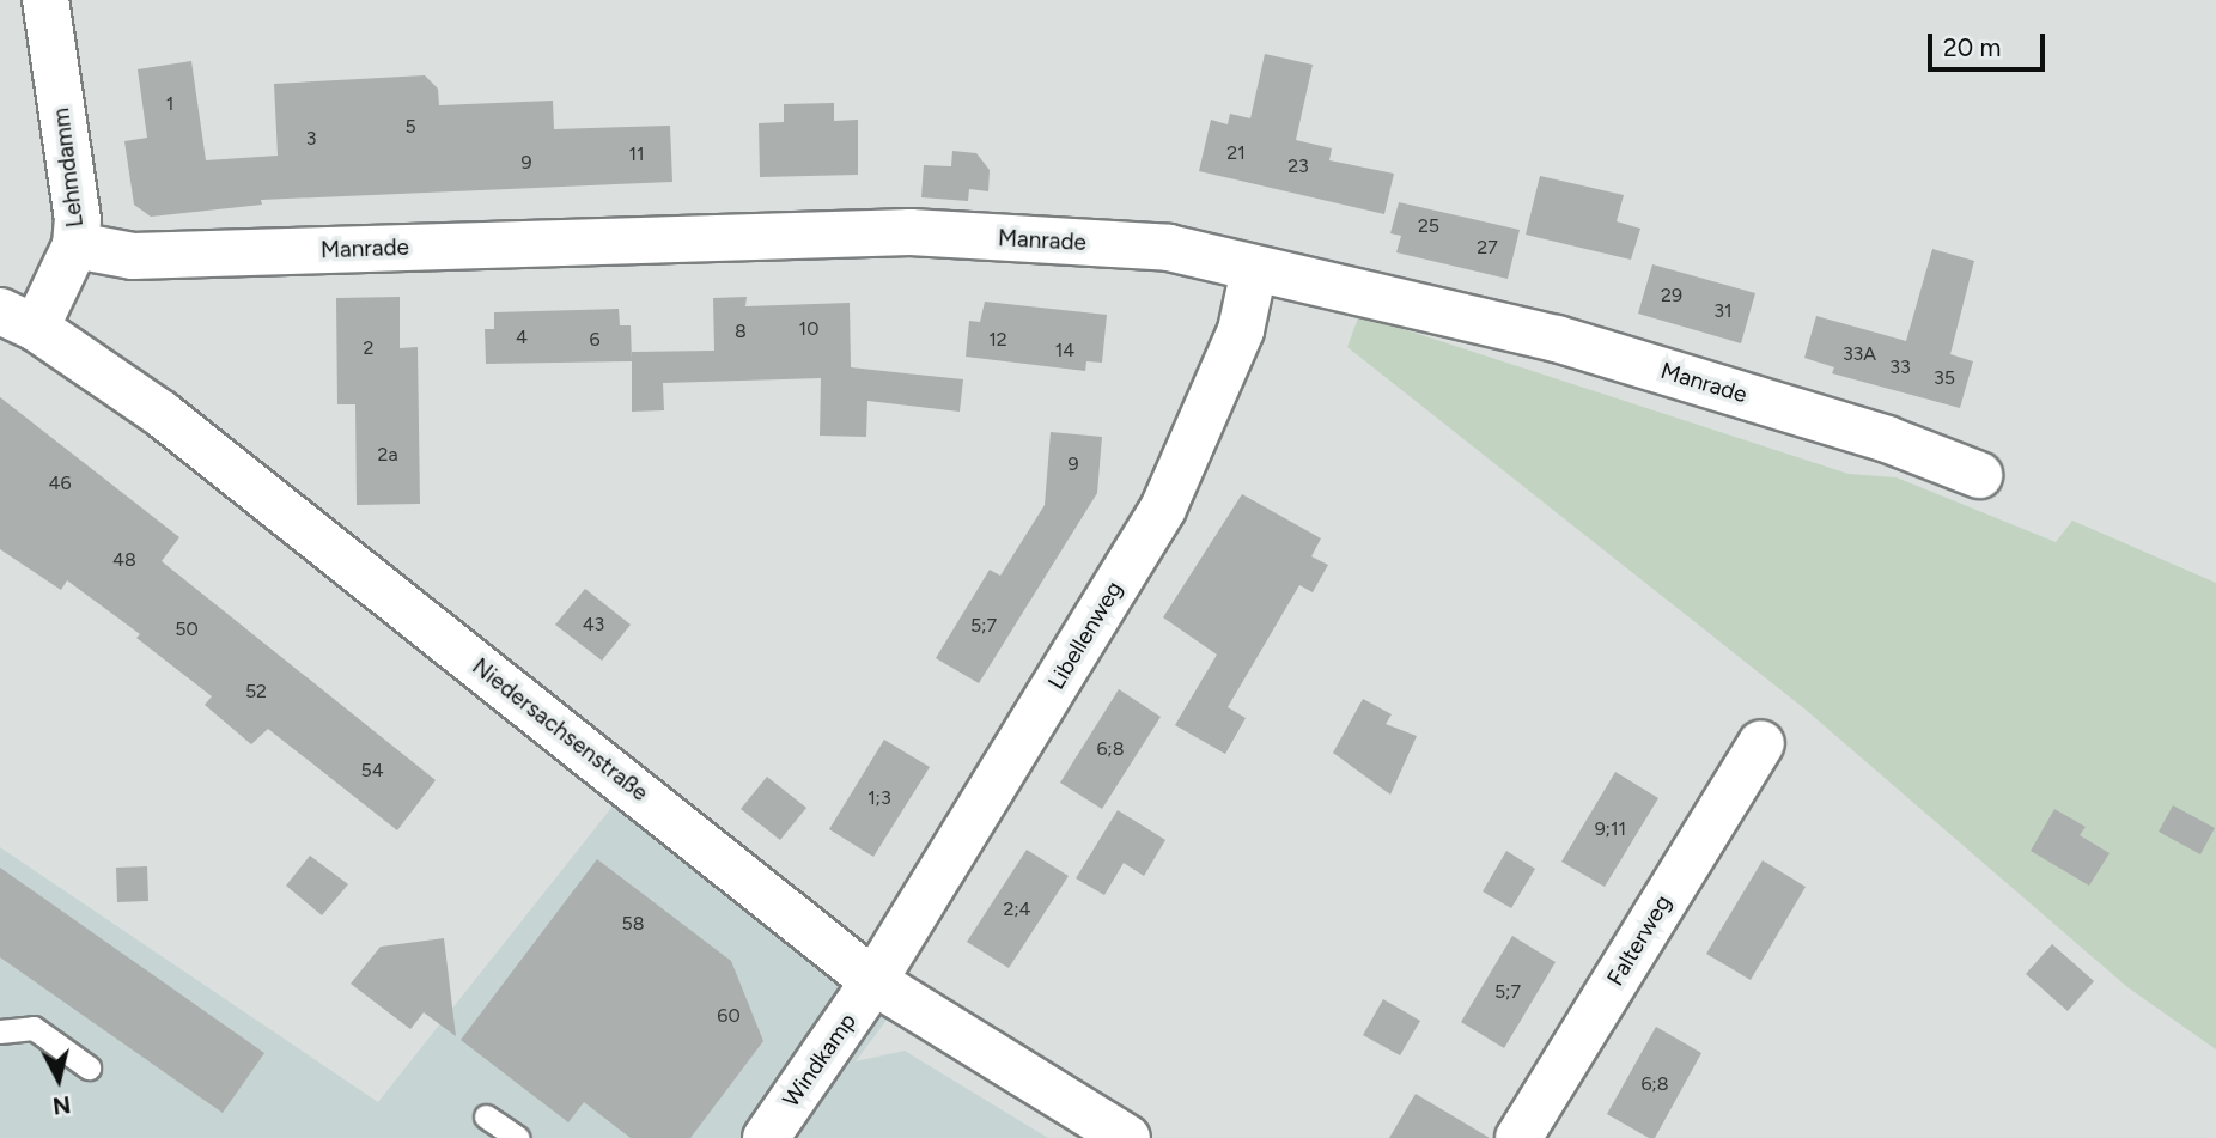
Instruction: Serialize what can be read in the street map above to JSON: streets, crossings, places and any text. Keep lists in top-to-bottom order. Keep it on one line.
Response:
{"streets":{"street":["Lehmdamm","Manrade","Libellenweg","Niedersachsenstraße","Falterweg","Windkamp"]},"crossings":[["Lehmdamm","Manrade"],["Lehmdamm","Niedersachsenstraße"],["Manrade","Libellenweg"],["Libellenweg","Niedersachsenstraße"],["Libellenweg","Windkamp"],["Niedersachsenstraße","Windkamp"]],"house_numbers":["1","5","3","21","11","9","23","25","27","29","31","10","8","4","6","12","2","14","33A","33","35","2a","9","46","48","43","5;7","50","52","6;8","54","1;3","9;11","2;4","58","5;7","60","6;8"],"scale_bar":"20 m","north":"bottom"}
